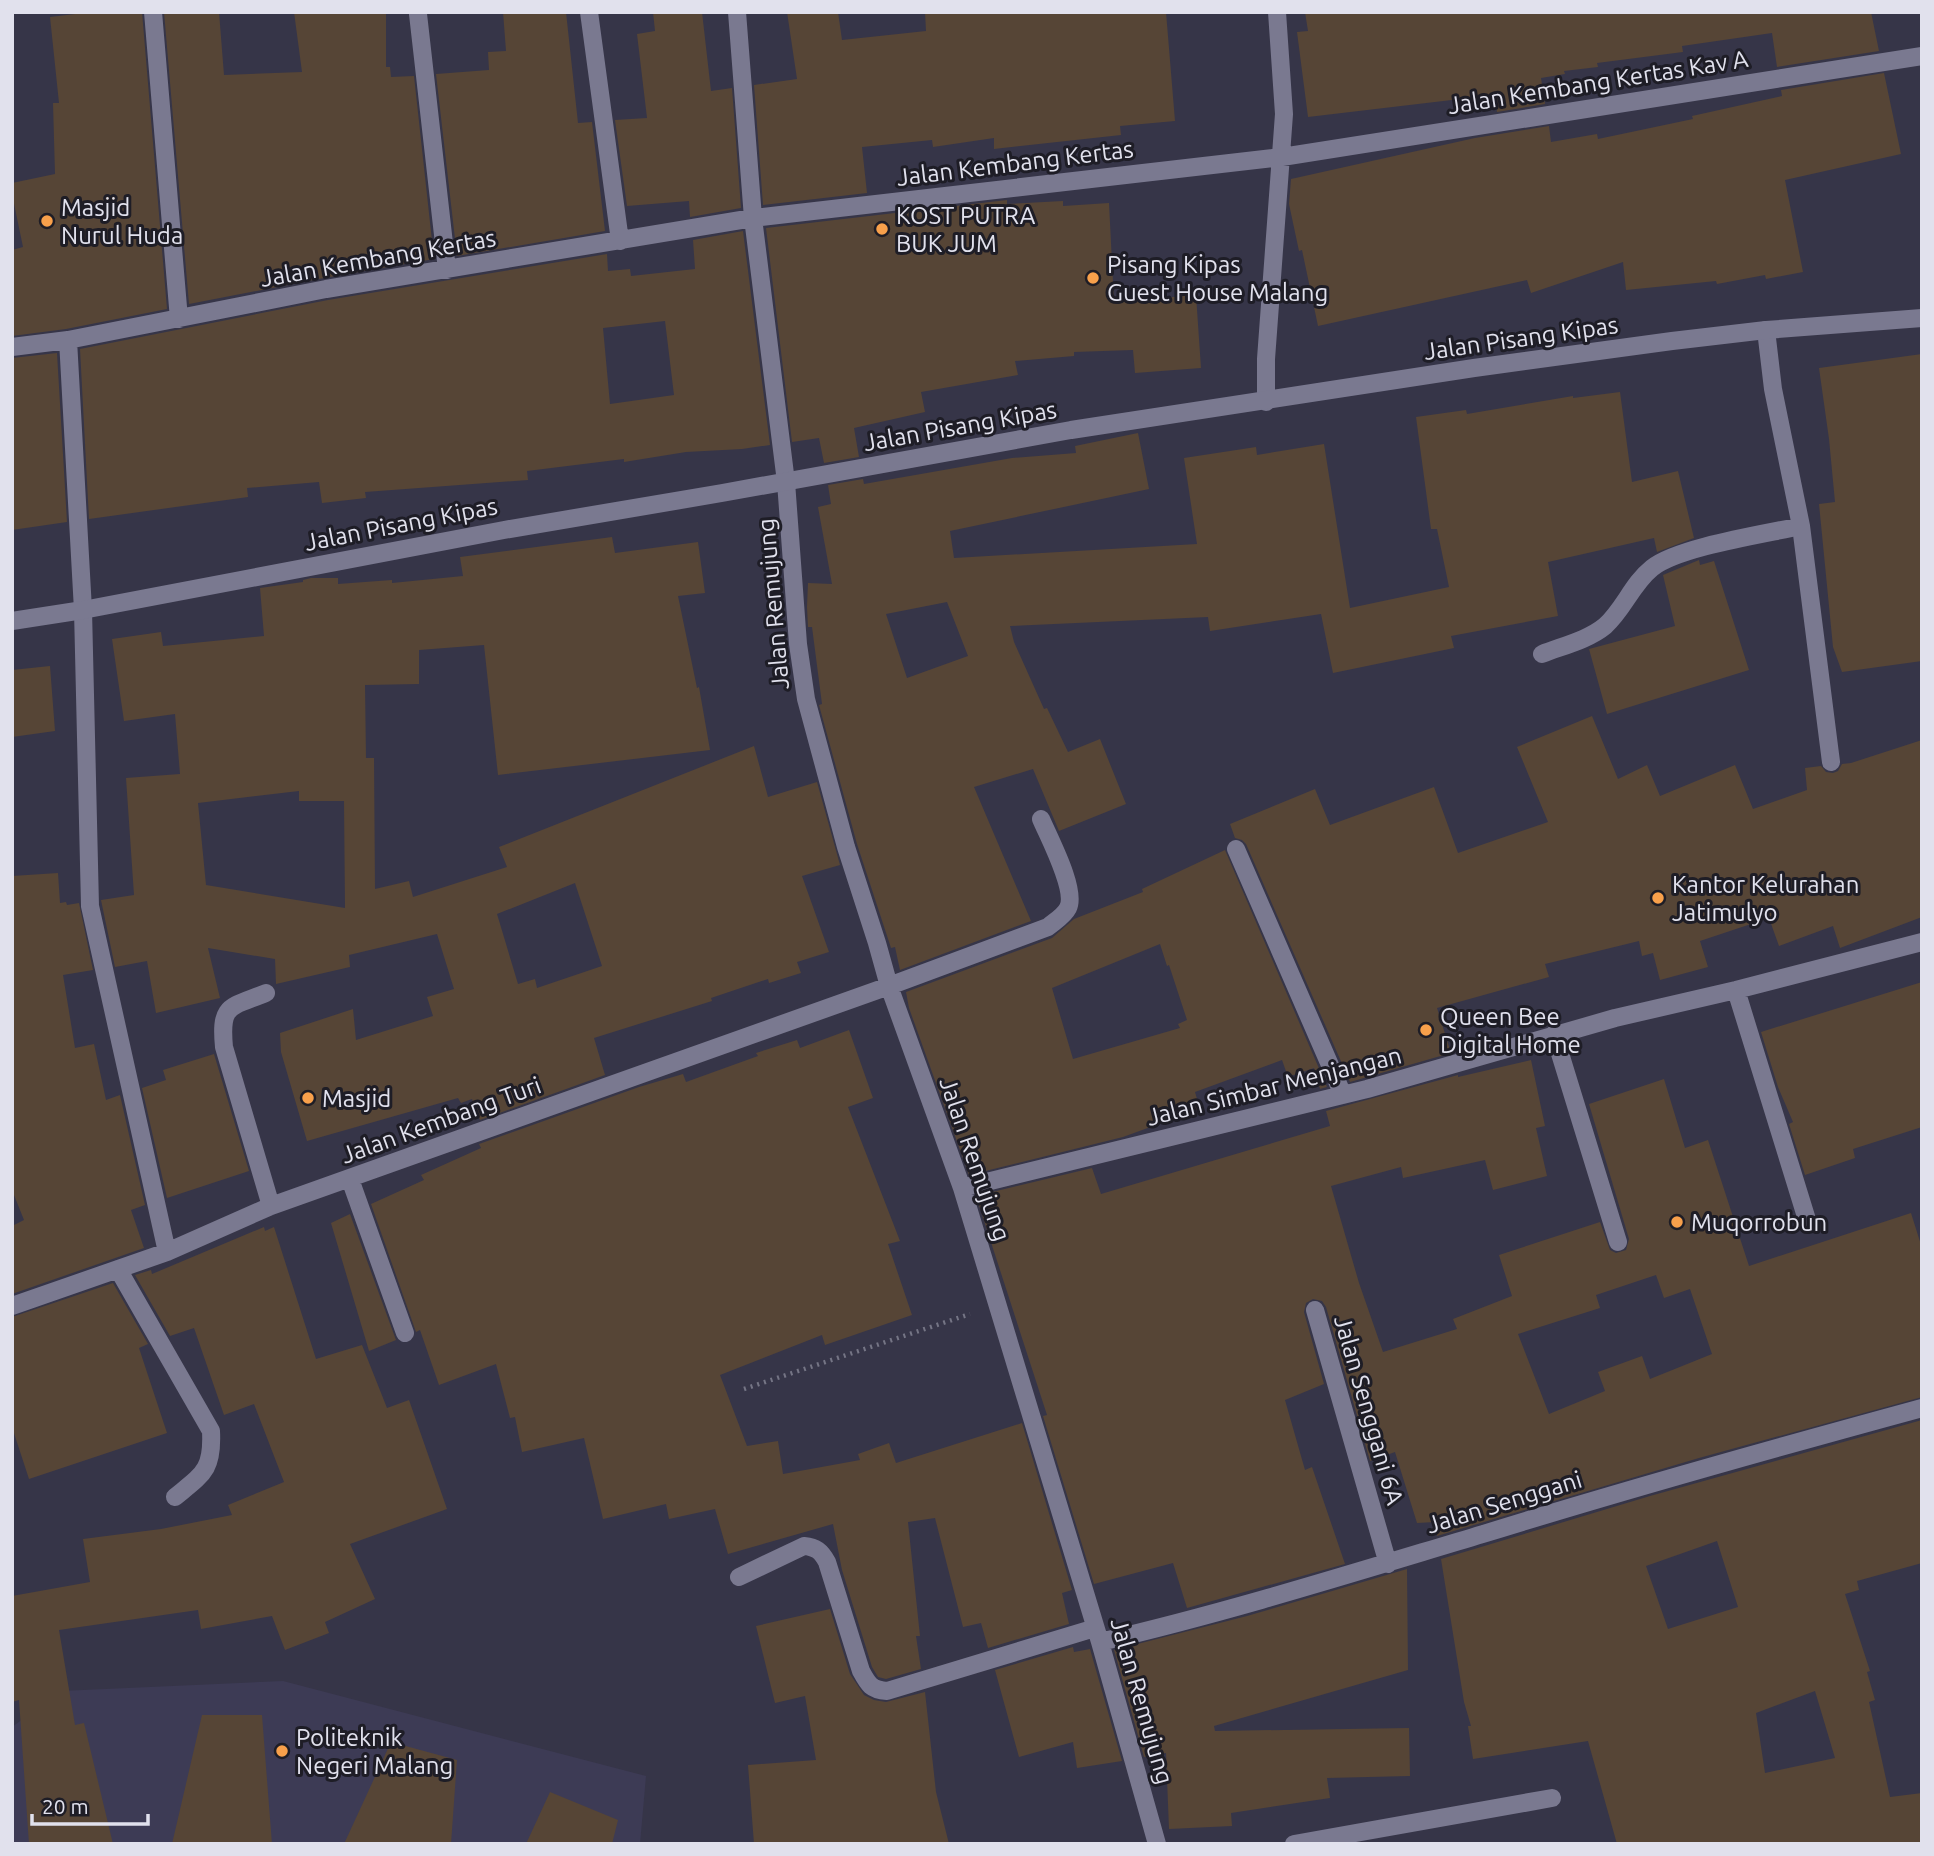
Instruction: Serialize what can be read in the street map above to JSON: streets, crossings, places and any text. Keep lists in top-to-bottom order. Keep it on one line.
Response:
{"streets":{"street":["Jalan Kembang Kertas Kav A","Jalan Kembang Kertas","Jalan Pisang Kipas","Jalan Remujung","Jalan Simbar Menjangan","Jalan Kembang Turi","Jalan Senggani 6A","Jalan Senggani"]},"crossings":[["Jalan Kembang Kertas Kav A","Jalan Kembang Kertas"],["Jalan Pisang Kipas","Jalan Remujung"],["Jalan Remujung","Jalan Simbar Menjangan"],["Jalan Remujung","Jalan Kembang Turi"],["Jalan Remujung","Jalan Senggani"],["Jalan Senggani 6A","Jalan Senggani"]],"places":["Masjid Nurul Huda","KOST PUTRA BUK JUM","Pisang Kipas Guest House Malang","Kantor Kelurahan Jatimulyo","Queen Bee Digital Home","Masjid","Muqorrobun","Politeknik Negeri Malang"],"scale_bar":"20 m"}
